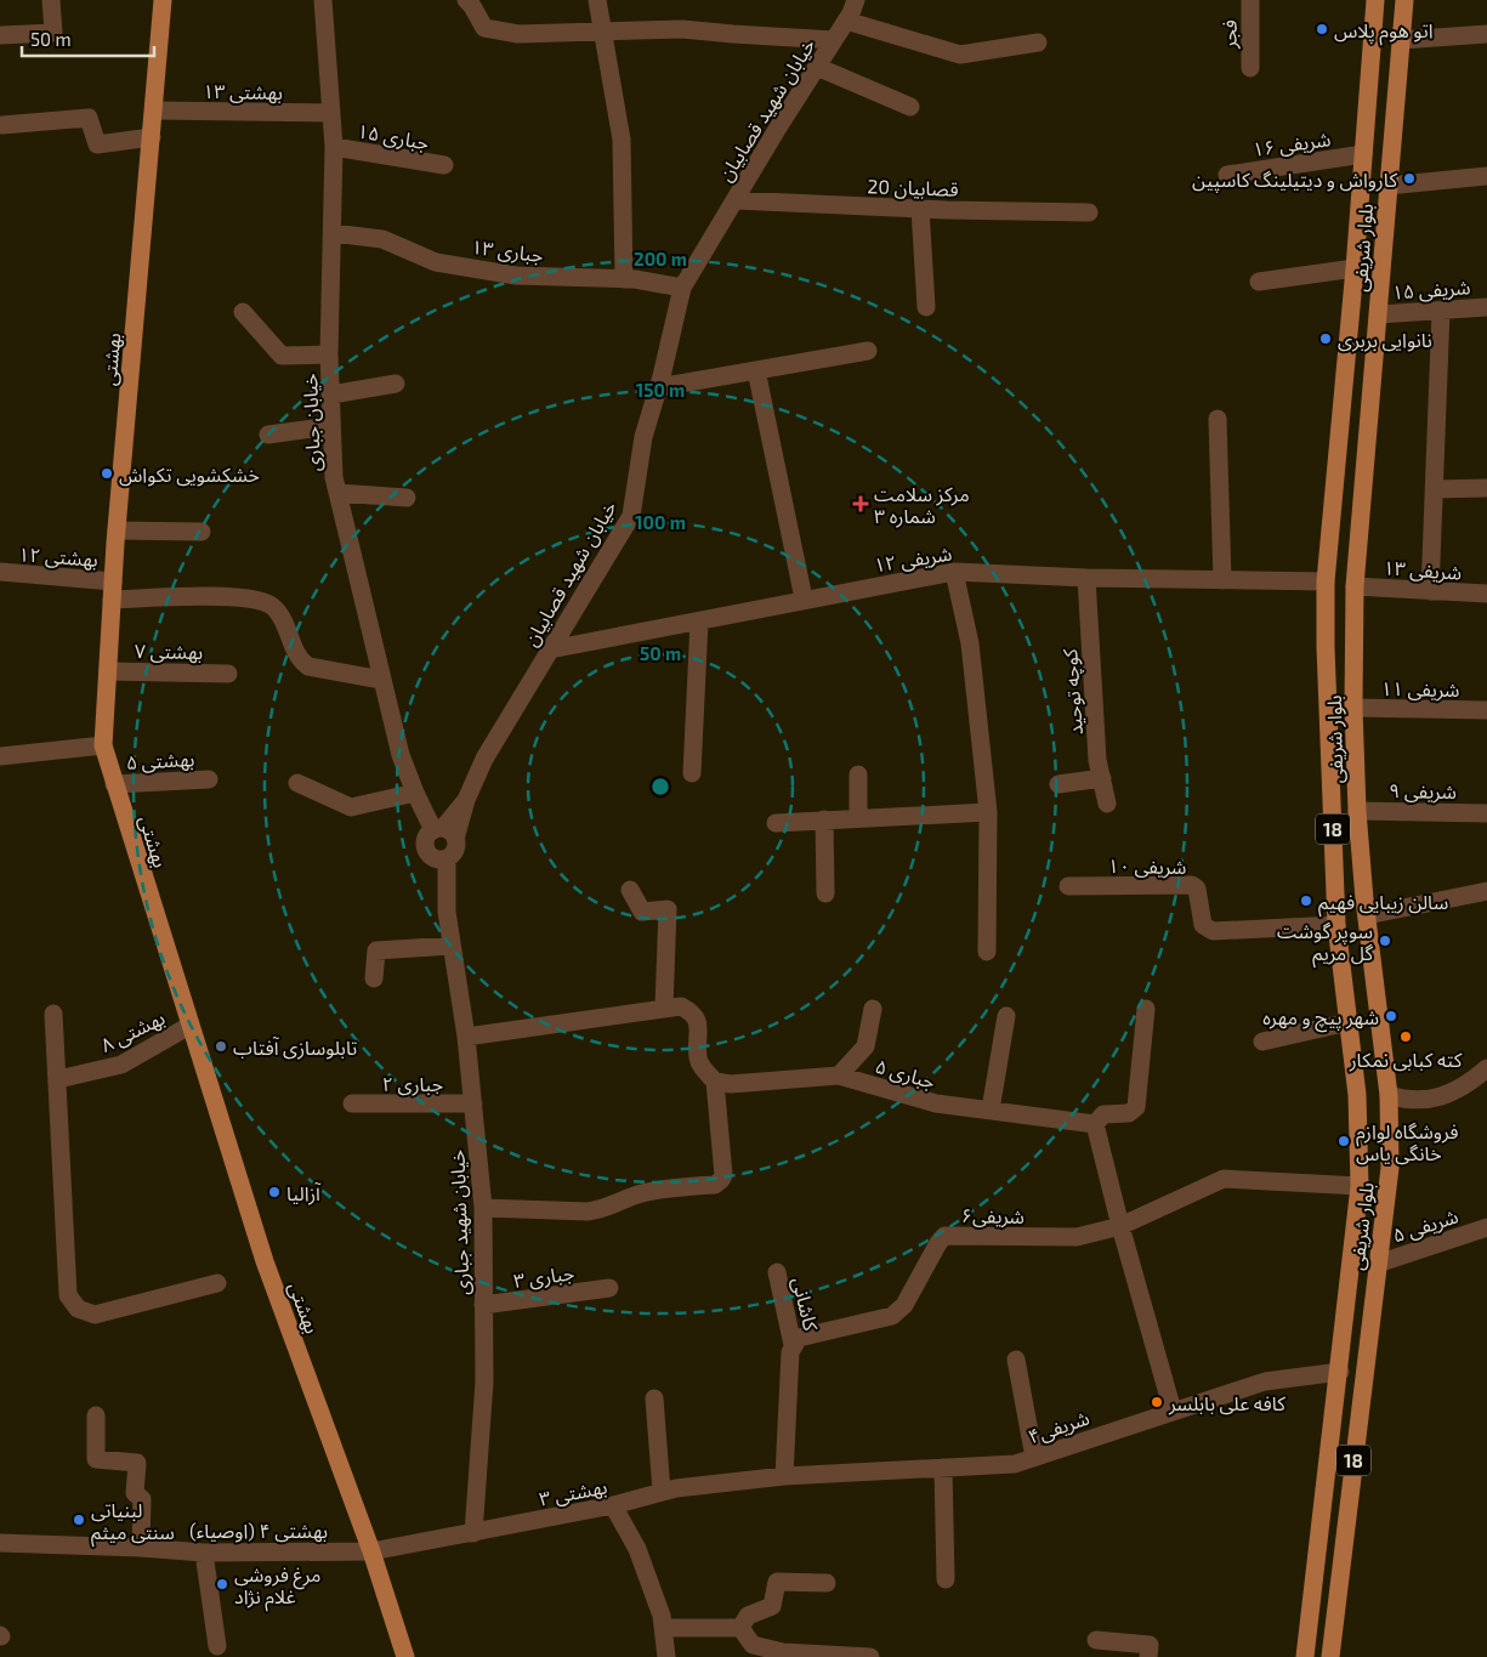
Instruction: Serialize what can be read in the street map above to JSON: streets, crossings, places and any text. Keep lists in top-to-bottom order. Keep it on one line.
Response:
{"streets":{"main road":["بلوار شریفی","بهشتی","18"],"street":["فجر","بهشتی ۱۳","خیابان شهید قصابیان","جباری ۱۵","شریفی ۱۶","قصابیان 20","جباری ۱۳","شریفی ۱۵","خیابان جباری","بهشتی ۱۲","شریفی ۱۲","شریفی ۱۳","بهشتی ۷","شریفی ۱۱","کوچه توحید","بهشتی ۵","شریفی ۹","شریفی ۱۰","بهشتی ۸","جباری ۵","جباری ۲","شریفی۶","خیابان شهید جباری","شریفی ۵","جباری ۳","کاشانی","شریفی۴","بهشتی ۳","بهشتی ۴ (اوصیاء)"]},"crossings":[["بهشتی ۱۳","بهشتی"],["بهشتی ۱۳","خیابان جباری"],["خیابان شهید قصابیان","قصابیان 20"],["خیابان شهید قصابیان","جباری ۱۳"],["خیابان شهید قصابیان","خیابان جباری"],["خیابان شهید قصابیان","شریفی ۱۲"],["خیابان شهید قصابیان","خیابان شهید جباری"],["جباری ۱۵","خیابان جباری"],["شریفی ۱۶","بلوار شریفی"],["بلوار شریفی","شریفی ۱۵"],["بلوار شریفی","شریفی ۱۲"],["بلوار شریفی","شریفی ۱۳"],["بلوار شریفی","شریفی ۱۱"],["بلوار شریفی","شریفی ۹"],["بلوار شریفی","شریفی ۱۰"],["بلوار شریفی","شریفی۶"],["بلوار شریفی","شریفی ۵"],["بلوار شریفی","شریفی۴"],["جباری ۱۳","خیابان جباری"],["بهشتی","بهشتی ۱۲"],["بهشتی","بهشتی ۷"],["بهشتی","بهشتی ۵"],["بهشتی","بهشتی ۸"],["بهشتی","بهشتی ۳"],["بهشتی","بهشتی ۴ (اوصیاء)"],["خیابان جباری","بهشتی ۱۲"],["خیابان جباری","خیابان شهید جباری"],["شریفی ۱۲","کوچه توحید"],["جباری ۲","خیابان شهید جباری"],["شریفی۶","کاشانی"],["خیابان شهید جباری","جباری ۳"],["خیابان شهید جباری","بهشتی ۳"],["شریفی۴","بهشتی ۳"],["بهشتی ۳","بهشتی ۴ (اوصیاء)"]],"places":{"other":["اتو هوم پلاس","کارواش و دیتیلینگ کاسپین","نانوایی بربری","خشکشویی تکواش","سالن زیبایی فهیم","سوپر گوشت گل مریم","شهر پیچ و مهره","کته کبابی نمکار","تابلوسازی آفتاب","فروشگاه لوازم خانگی یاس","آزالیا","کافه علی بابلسر","لبنیاتی سنتی میثم","مرغ فروشی غلام نژاد"],"health":["مرکز سلامت شماره ۳"]},"scale_bar":"50 m","rings":["200 m","150 m","100 m","50 m"]}
